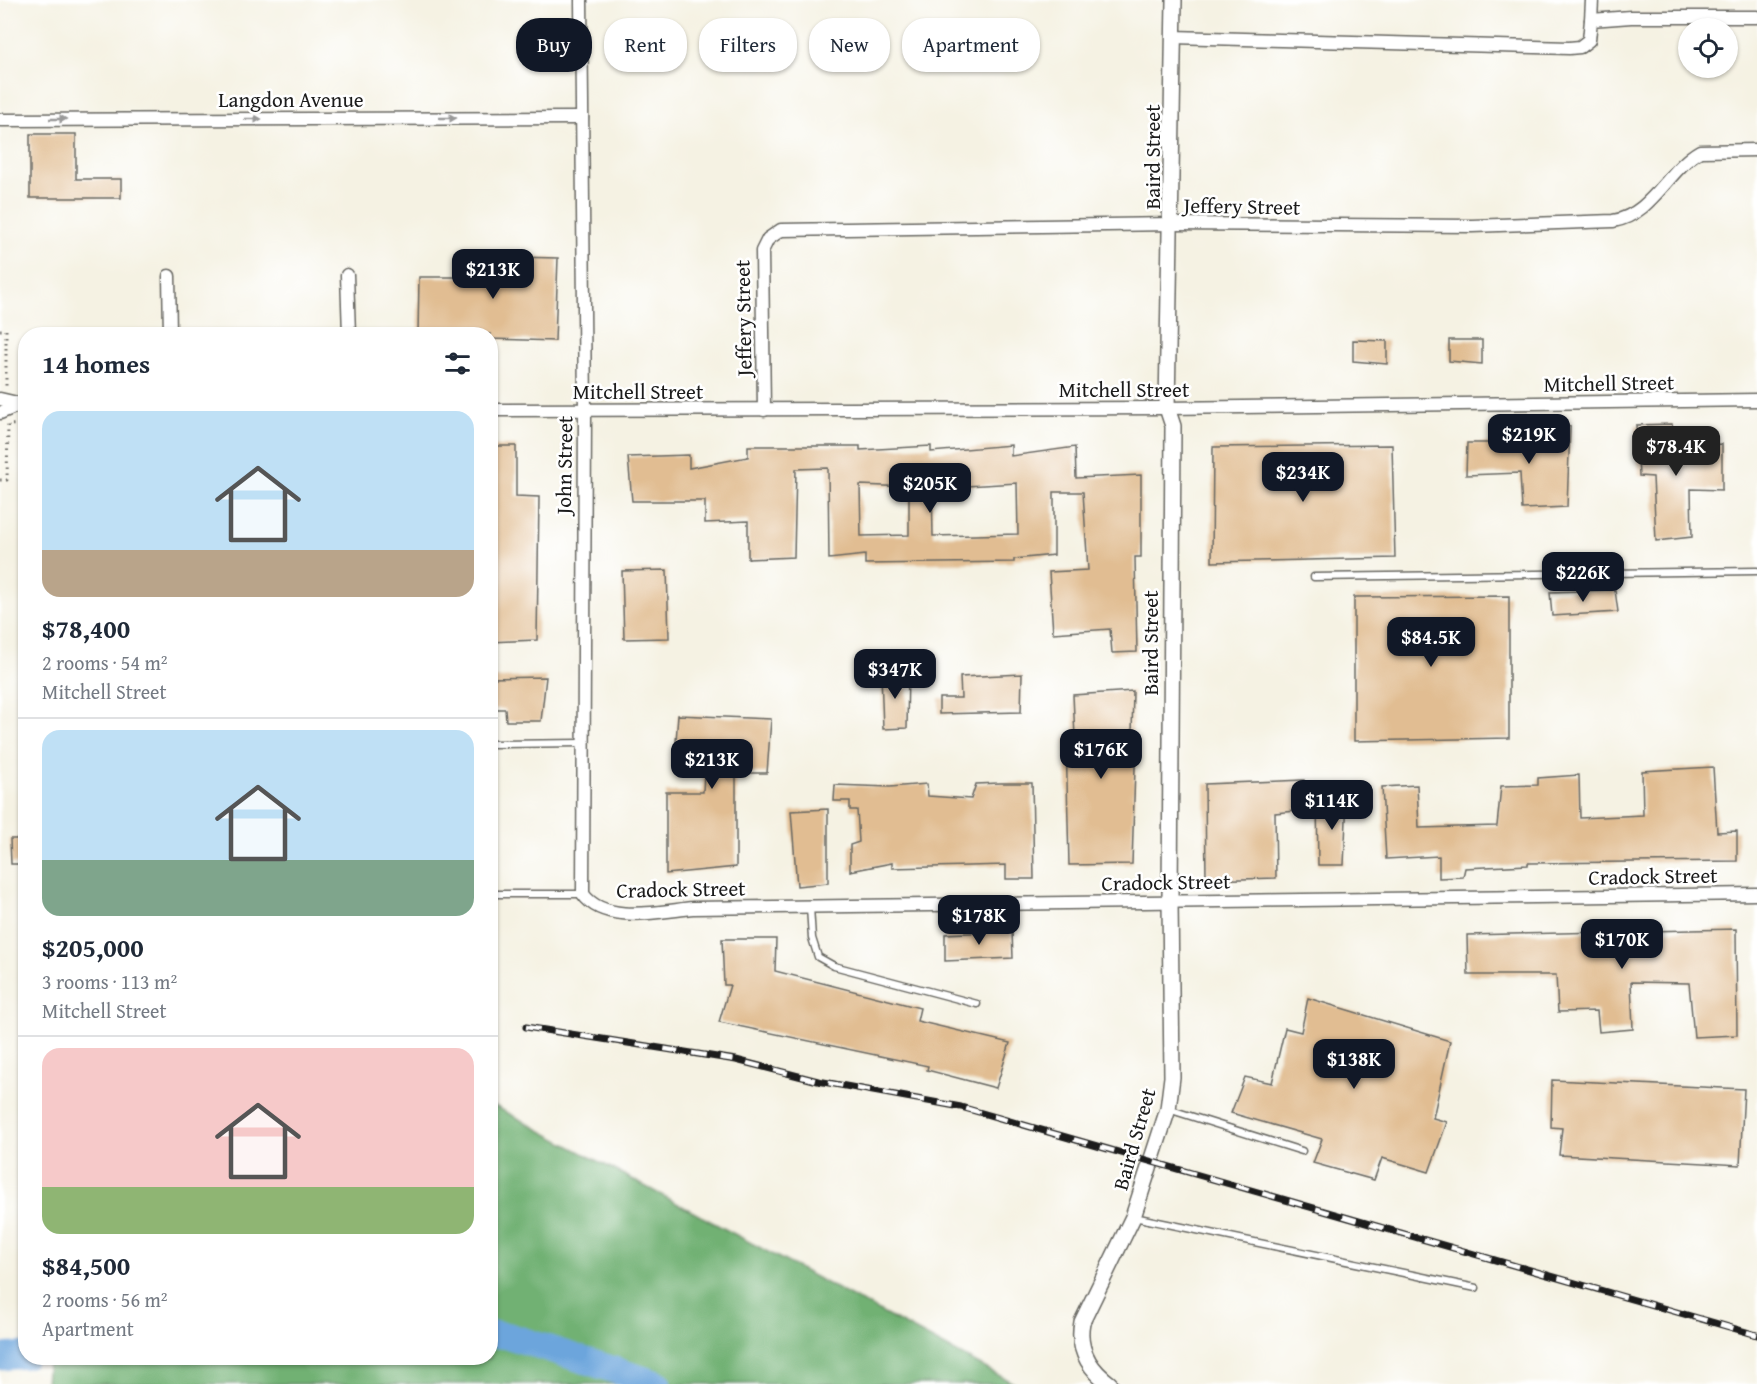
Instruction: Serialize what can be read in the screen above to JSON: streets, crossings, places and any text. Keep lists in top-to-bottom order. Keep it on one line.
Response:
{"streets":{"street":["Langdon Avenue","Baird Street","Jeffery Street","Mitchell Street","John Street","Cradock Street"]},"crossings":[["Langdon Avenue","John Street"],["Baird Street","Jeffery Street"],["Baird Street","Mitchell Street"],["Baird Street","Cradock Street"],["Jeffery Street","Mitchell Street"],["Mitchell Street","John Street"],["John Street","Cradock Street"]],"one_way":["Langdon Avenue"],"page":{"chip":["Buy","Rent","Filters","New","Apartment"],"price":["$213K","$219K","$78.4K","$234K","$205K","$226K","$84.5K","$347K","$176K","$213K","$114K","$178K","$170K","$138K"],"heading":"14 homes","list":[{"name":"$78,400","note":"2 rooms · 54 m² · Mitchell Street"},{"name":"$205,000","note":"3 rooms · 113 m² · Mitchell Street"},{"name":"$84,500","note":"2 rooms · 56 m² · Apartment"}]}}
